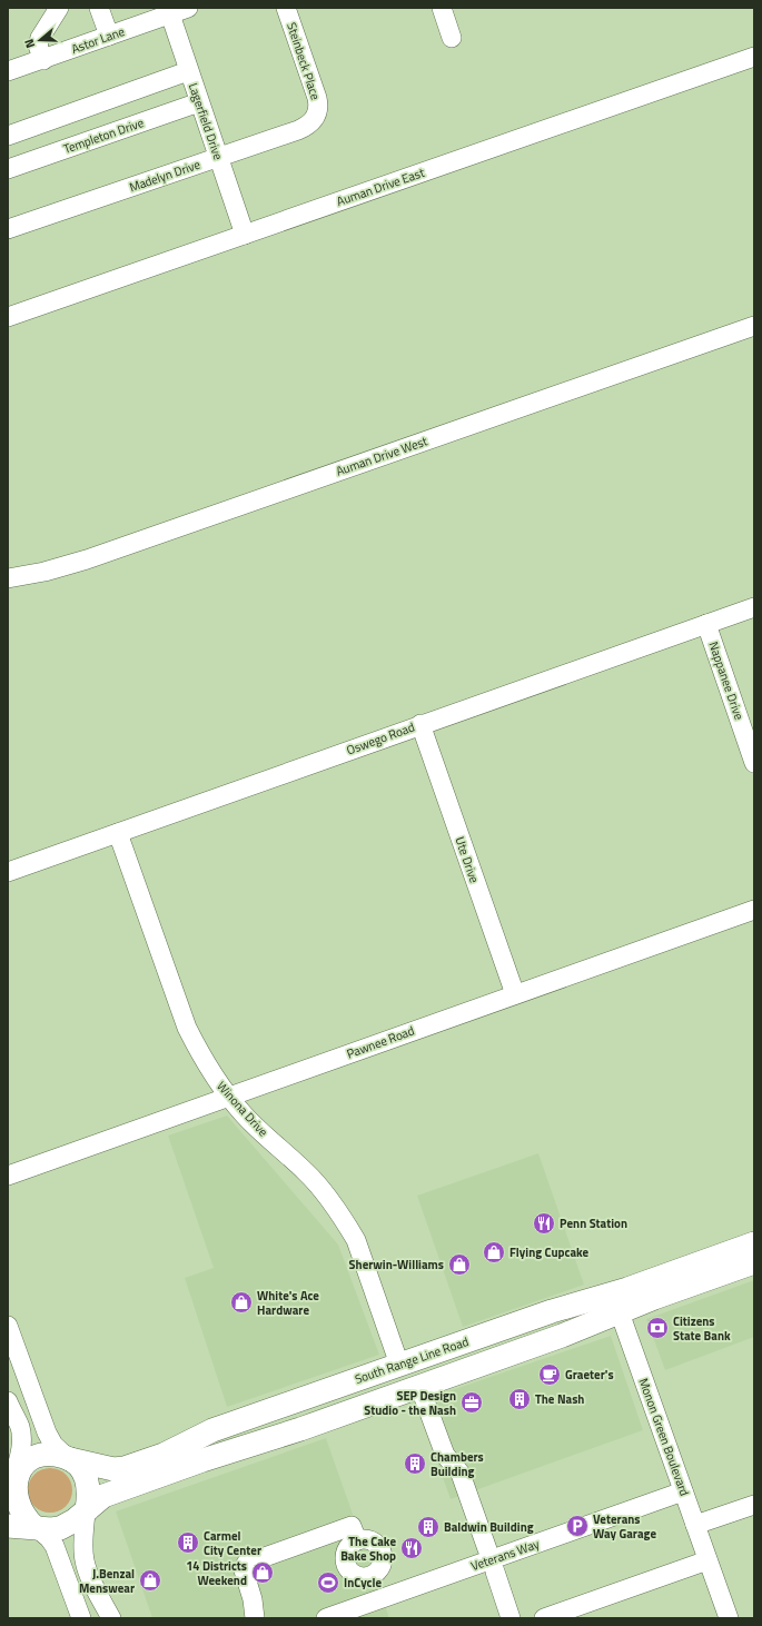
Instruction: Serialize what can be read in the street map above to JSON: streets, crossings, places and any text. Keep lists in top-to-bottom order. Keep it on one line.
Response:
{"streets":{"main road":["South Range Line Road"],"street":["Astor Lane","Steinbeck Place","Lagerfield Drive","Templeton Drive","Madelyn Drive","Auman Drive East","Auman Drive West","Nappanee Drive","Oswego Road","Ute Drive","Pawnee Road","Winona Drive","Monon Green Boulevard","Veterans Way"]},"crossings":[["Astor Lane","Lagerfield Drive"],["Steinbeck Place","Madelyn Drive"],["Lagerfield Drive","Templeton Drive"],["Lagerfield Drive","Madelyn Drive"],["Lagerfield Drive","Auman Drive East"],["Nappanee Drive","Oswego Road"],["Oswego Road","Ute Drive"],["Oswego Road","Winona Drive"],["Ute Drive","Pawnee Road"],["Pawnee Road","Winona Drive"],["Winona Drive","South Range Line Road"],["Monon Green Boulevard","Veterans Way"]],"places":{"restaurant":["Penn Station","The Cake Bake Shop"],"shop":["Flying Cupcake","Sherwin-Williams","White's Ace Hardware","14 Districts Weekend","J.Benzal Menswear"],"bank":["Citizens State Bank"],"cafe":["Graeter's"],"building":["The Nash","Chambers Building","Baldwin Building","Carmel City Center"],"office":["SEP Design Studio - the Nash"],"parking":["Veterans Way Garage"],"sports":["InCycle"]},"north":"left"}
